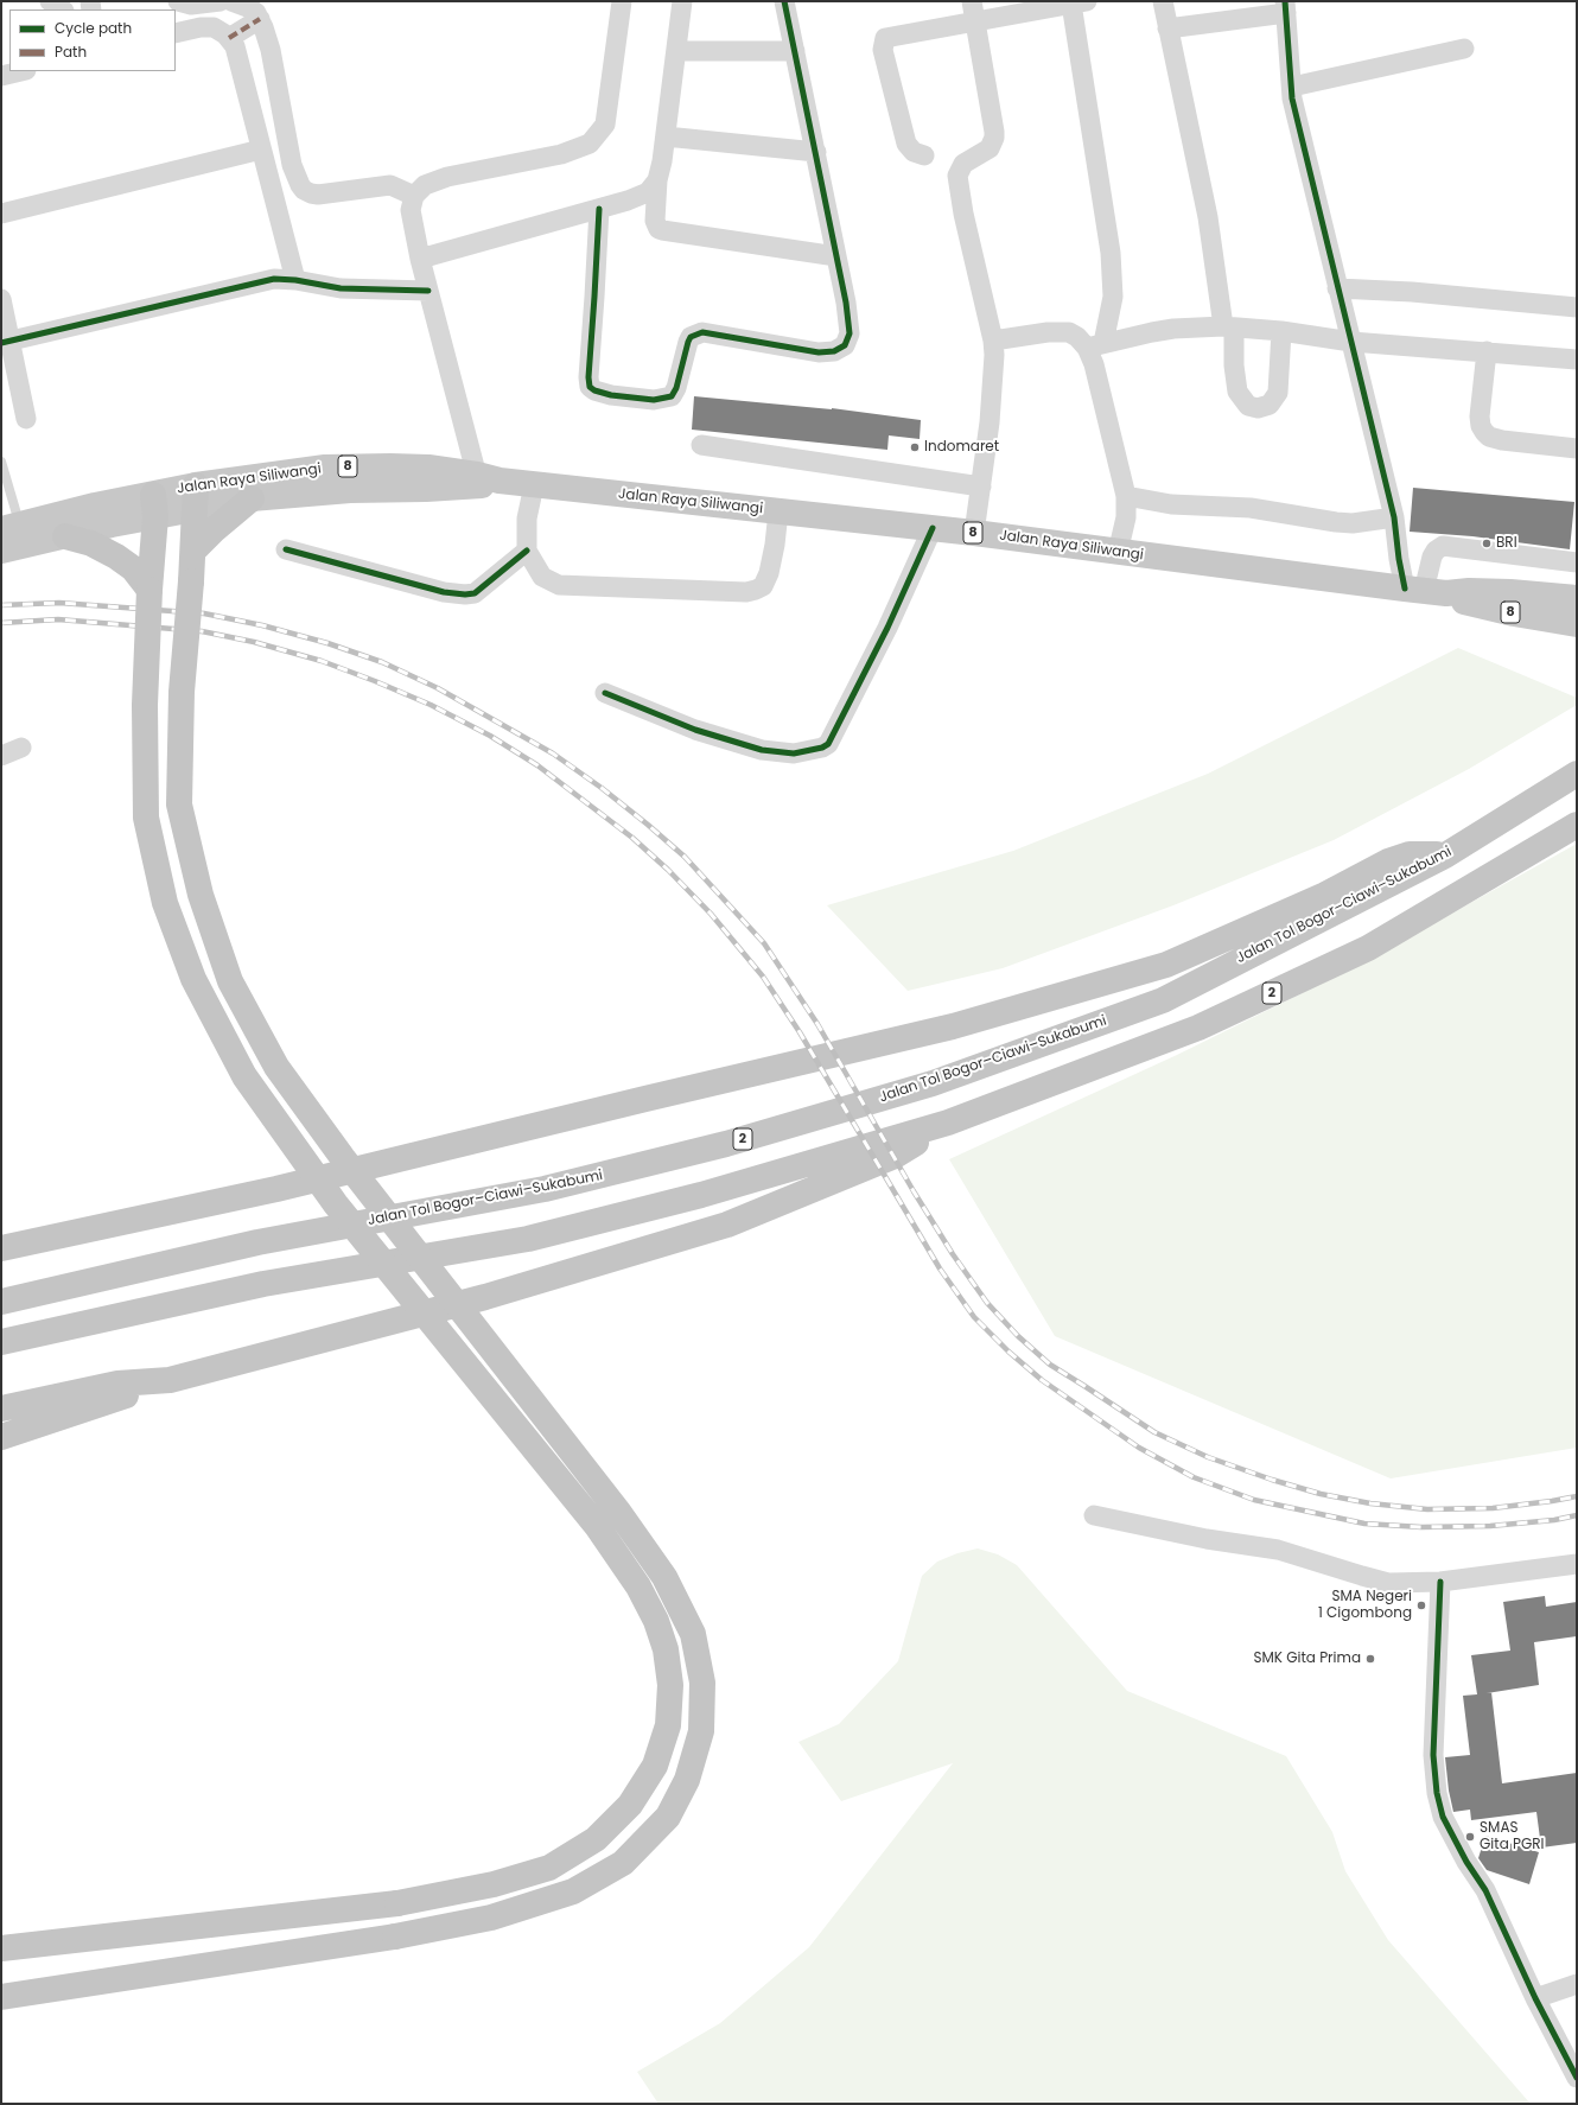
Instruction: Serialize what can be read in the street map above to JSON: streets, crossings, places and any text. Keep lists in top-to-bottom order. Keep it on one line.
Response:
{"streets":{"highway":["8","Jalan Raya Siliwangi","Jalan Tol Bogor–Ciawi–Sukabumi","2"]},"places":["Indomaret","BRI","SMA Negeri 1 Cigombong","SMK Gita Prima","SMAS Gita PGRI"],"legend":["Cycle path","Path"]}
